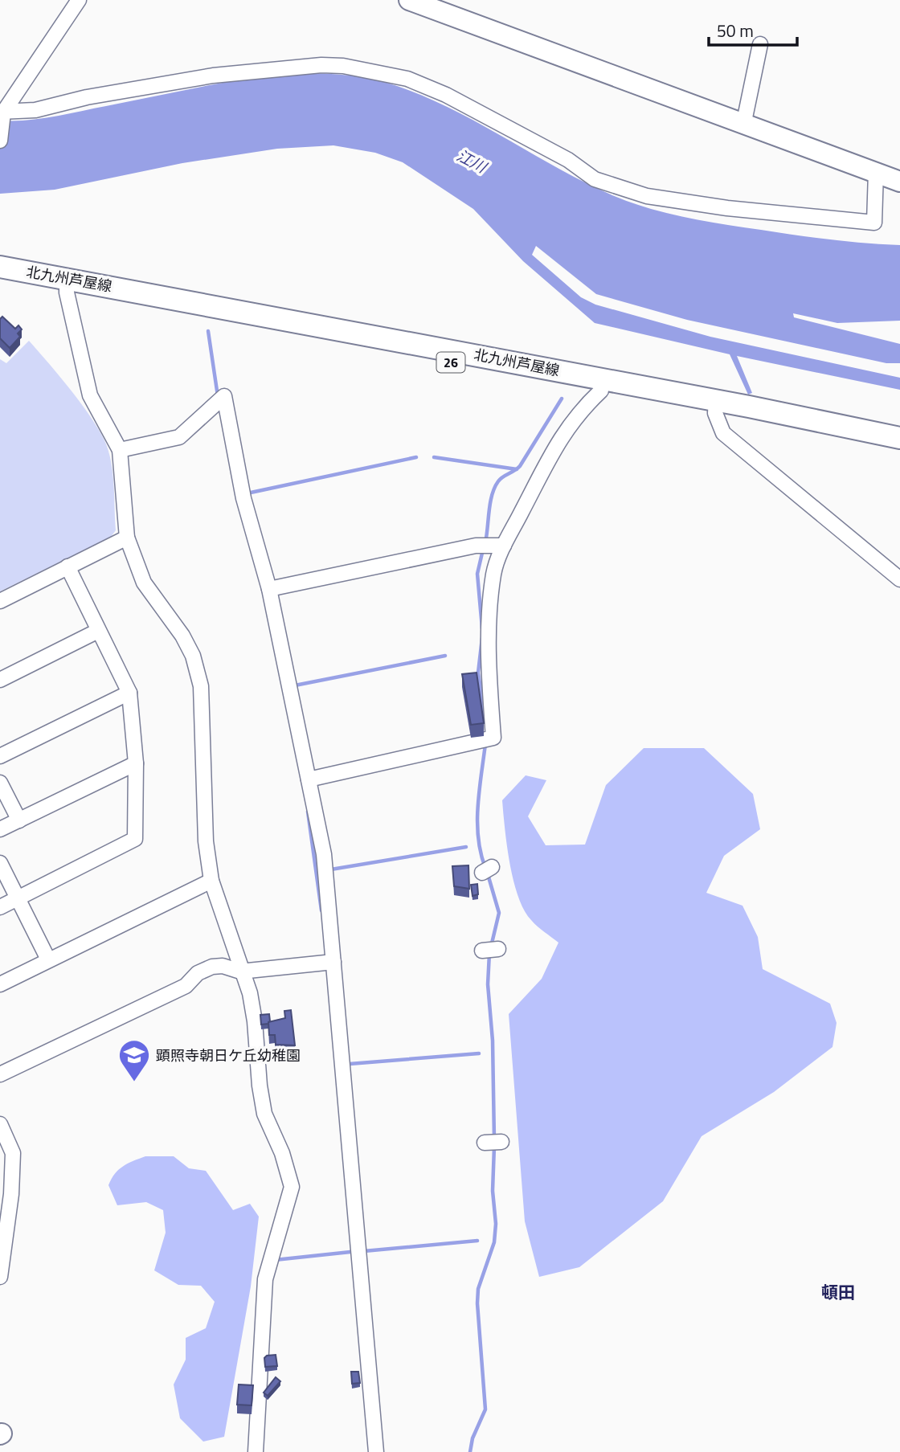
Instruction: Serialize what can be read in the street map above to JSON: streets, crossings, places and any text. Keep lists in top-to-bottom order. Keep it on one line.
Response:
{"streets":{"main road":["北九州芦屋線","26"]},"districts":["頓田"],"water":["江川"],"places":{"school or university":["顕照寺朝日ケ丘幼稚園"]},"scale_bar":"50 m"}
